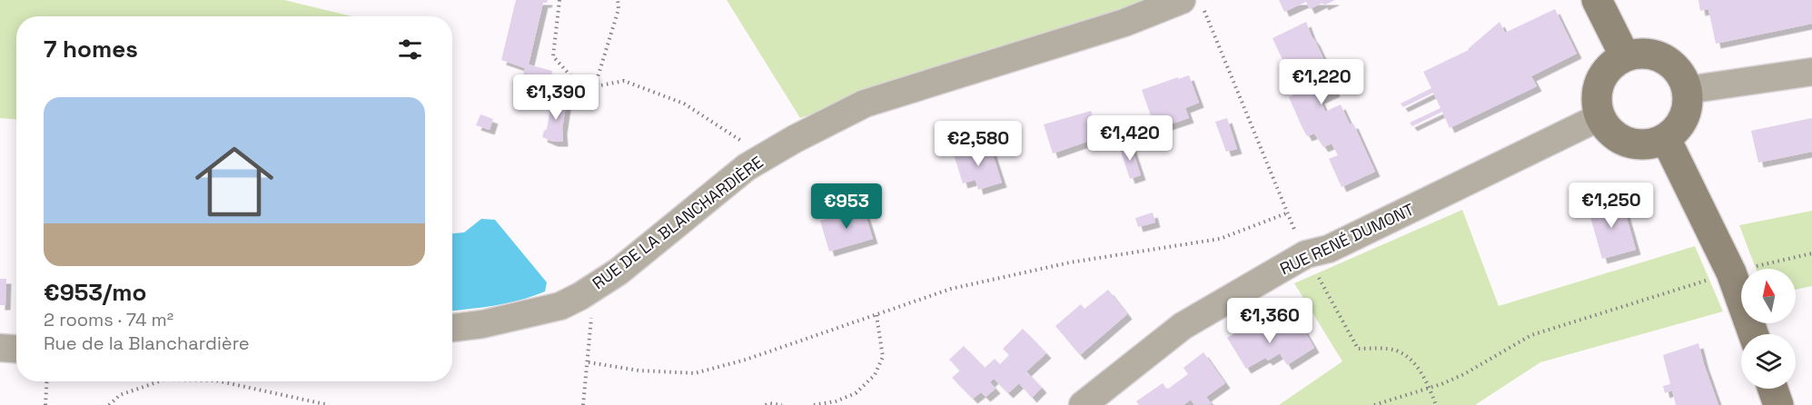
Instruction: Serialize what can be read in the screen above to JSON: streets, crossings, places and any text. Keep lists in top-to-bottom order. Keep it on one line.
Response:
{"streets":{"street":["RUE DE LA BLANCHARDIÈRE","RUE RENÉ DUMONT"]},"north":"top","page":{"heading":"7 homes","price":["€1,220","€1,390","€1,420","€2,580","€1,250","€953","€1,360"],"list":[{"name":"€953/mo","note":"2 rooms · 74 m² · Rue de la Blanchardière"}]}}
